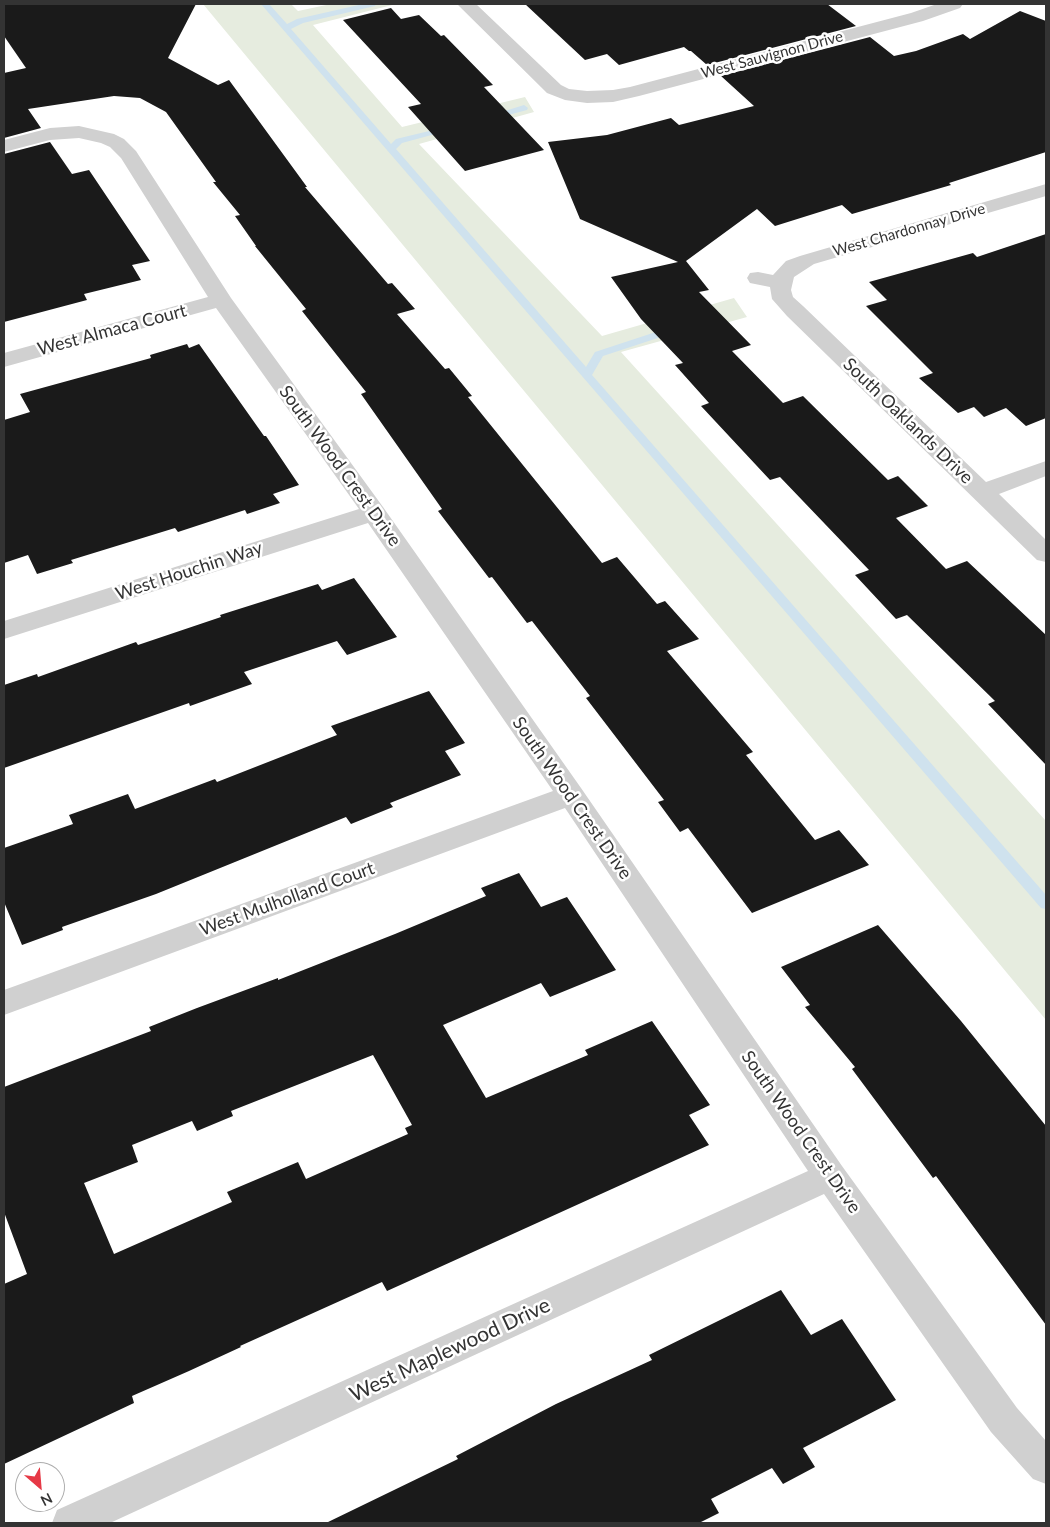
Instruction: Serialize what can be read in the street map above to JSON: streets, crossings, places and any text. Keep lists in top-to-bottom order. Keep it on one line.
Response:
{"streets":{"street":["West Sauvignon Drive","West Chardonnay Drive","West Almaca Court","South Oaklands Drive","South Wood Crest Drive","West Houchin Way","West Mulholland Court","West Maplewood Drive"]},"crossings":[["West Chardonnay Drive","South Oaklands Drive"],["West Almaca Court","South Wood Crest Drive"],["South Wood Crest Drive","West Houchin Way"],["South Wood Crest Drive","West Mulholland Court"],["South Wood Crest Drive","West Maplewood Drive"]],"north":"bottom right"}
